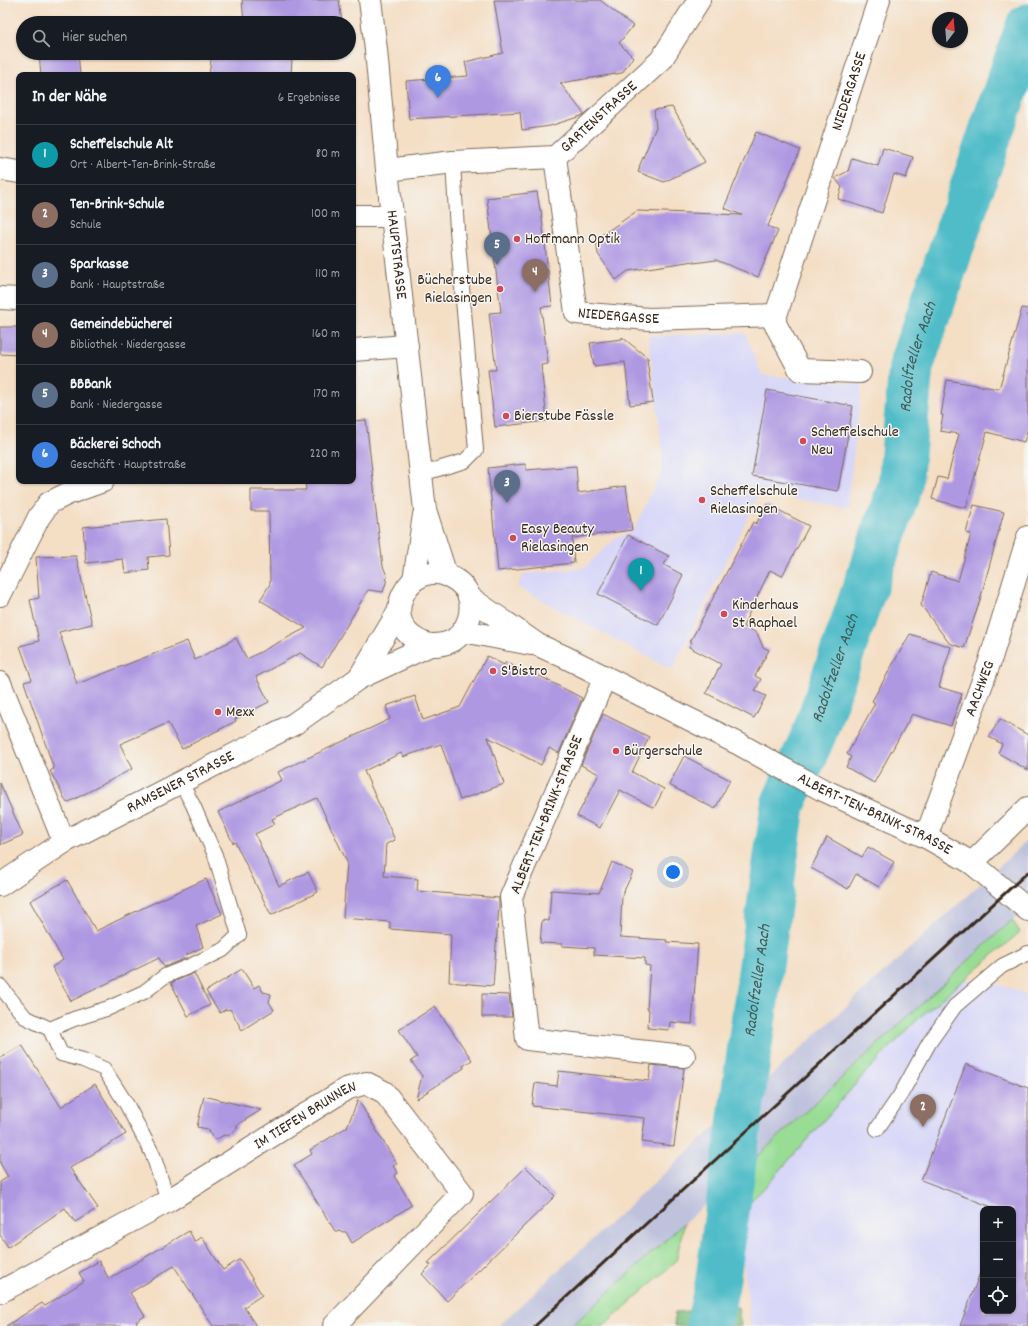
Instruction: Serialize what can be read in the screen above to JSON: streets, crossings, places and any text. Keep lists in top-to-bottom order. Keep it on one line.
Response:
{"streets":{"street":["NIEDERGASSE","GARTENSTRASSE","HAUPTSTRASSE","AACHWEG","RAMSENER STRASSE","ALBERT-TEN-BRINK-STRASSE","IM TIEFEN BRUNNEN"]},"crossings":[["NIEDERGASSE","GARTENSTRASSE"],["GARTENSTRASSE","HAUPTSTRASSE"],["AACHWEG","ALBERT-TEN-BRINK-STRASSE"],["RAMSENER STRASSE","ALBERT-TEN-BRINK-STRASSE"]],"water":["Radolfzeller Aach"],"places":["Hoffmann Optik","Bücherstube Rielasingen","Bierstube Fässle","Scheffelschule Neu","Scheffelschule Rielasingen","Easy Beauty Rielasingen","Kinderhaus St Raphael","S'Bistro","Mexx","Bürgerschule"],"north":"top","page":{"search":"Hier suchen","pins":["6","5","4","3","1","2"],"heading":["In der Nähe","6 Ergebnisse"],"list":[{"mark":"1","name":"Scheffelschule Alt","note":"Ort · Albert-Ten-Brink-Straße","value":"80 m"},{"mark":"2","name":"Ten-Brink-Schule","note":"Schule","value":"100 m"},{"mark":"3","name":"Sparkasse","note":"Bank · Hauptstraße","value":"110 m"},{"mark":"4","name":"Gemeindebücherei","note":"Bibliothek · Niedergasse","value":"160 m"},{"mark":"5","name":"BBBank","note":"Bank · Niedergasse","value":"170 m"},{"mark":"6","name":"Bäckerei Schoch","note":"Geschäft · Hauptstraße","value":"220 m"}],"map_buttons":["+","−"]}}
